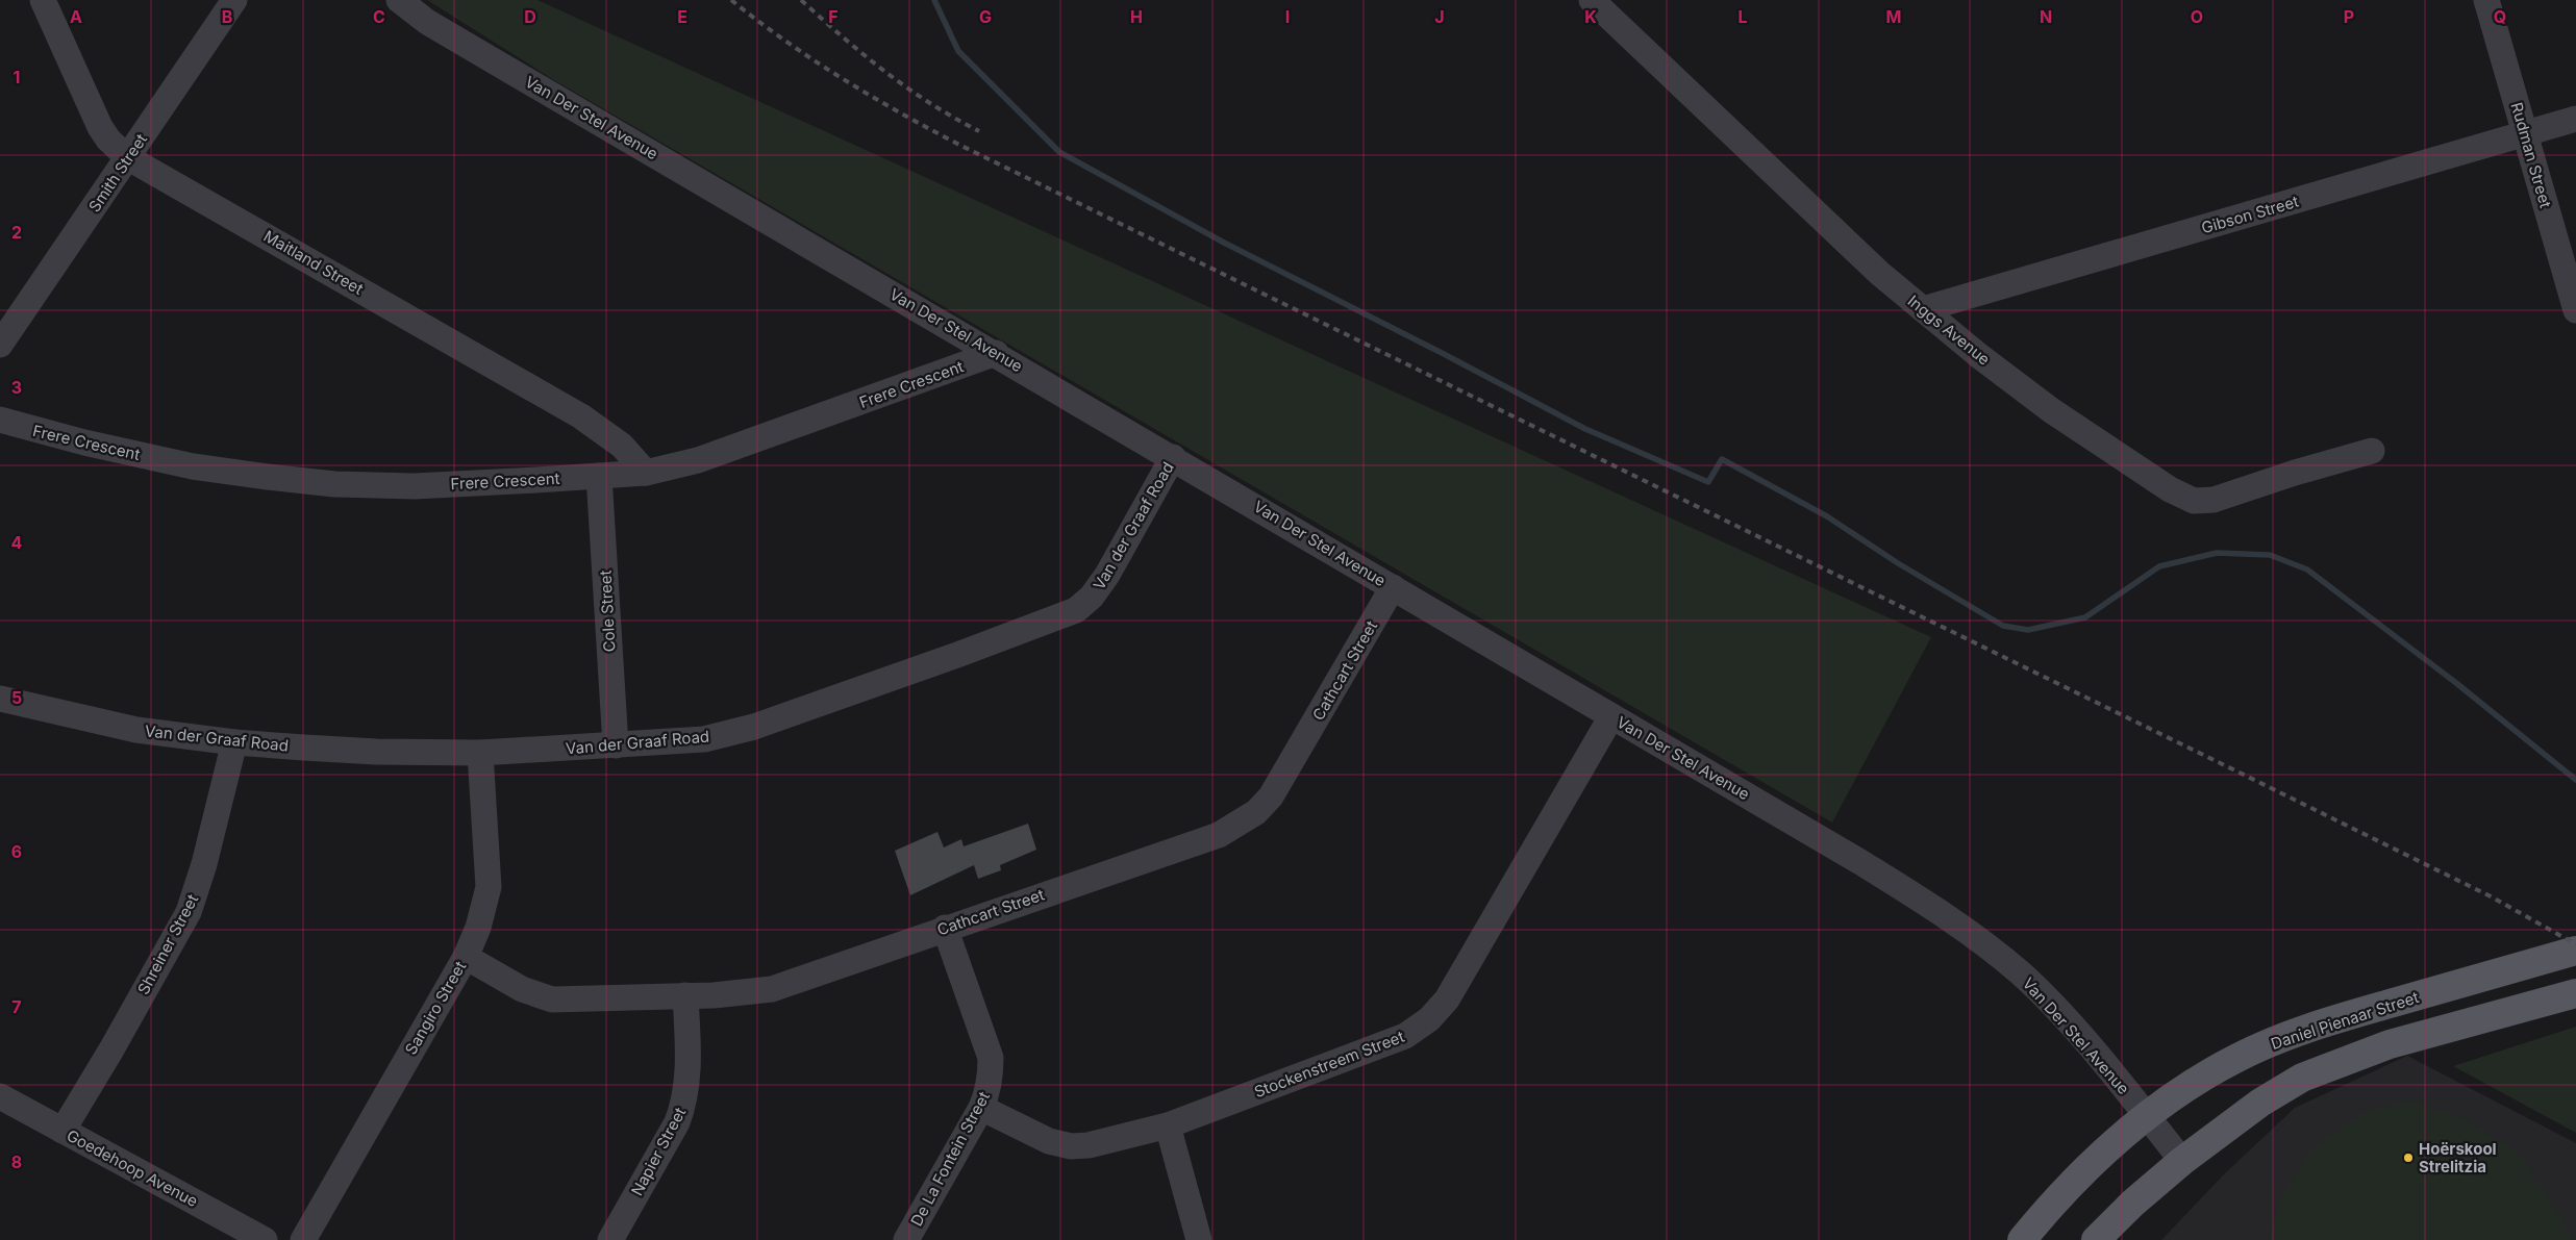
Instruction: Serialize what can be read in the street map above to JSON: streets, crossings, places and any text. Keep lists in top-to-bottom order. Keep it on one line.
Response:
{"streets":{"main road":["Daniel Pienaar Street"],"street":["Van Der Stel Avenue","Rudman Street","Smith Street","Gibson Street","Maitland Street","Inggs Avenue","Frere Crescent","Van der Graaf Road","Cole Street","Cathcart Street","Shreiner Street","Sangiro Street","Stockenstreem Street","Napier Street","De La Fontein Street","Goedehoop Avenue"]},"crossings":[["Van Der Stel Avenue","Frere Crescent"],["Van Der Stel Avenue","Van der Graaf Road"],["Van Der Stel Avenue","Cathcart Street"],["Van Der Stel Avenue","Daniel Pienaar Street"],["Van Der Stel Avenue","Stockenstreem Street"],["Rudman Street","Gibson Street"],["Smith Street","Maitland Street"],["Gibson Street","Inggs Avenue"],["Maitland Street","Frere Crescent"],["Frere Crescent","Cole Street"],["Van der Graaf Road","Cole Street"],["Van der Graaf Road","Shreiner Street"],["Van der Graaf Road","Sangiro Street"],["Cathcart Street","Sangiro Street"],["Cathcart Street","Napier Street"],["Cathcart Street","De La Fontein Street"],["Shreiner Street","Goedehoop Avenue"],["Stockenstreem Street","De La Fontein Street"]],"places":["Hoërskool Strelitzia"],"grid":{"columns":["A","B","C","D","E","F","G","H","I","J","K","L","M","N","O","P","Q"],"rows":["1","2","3","4","5","6","7","8"]}}
